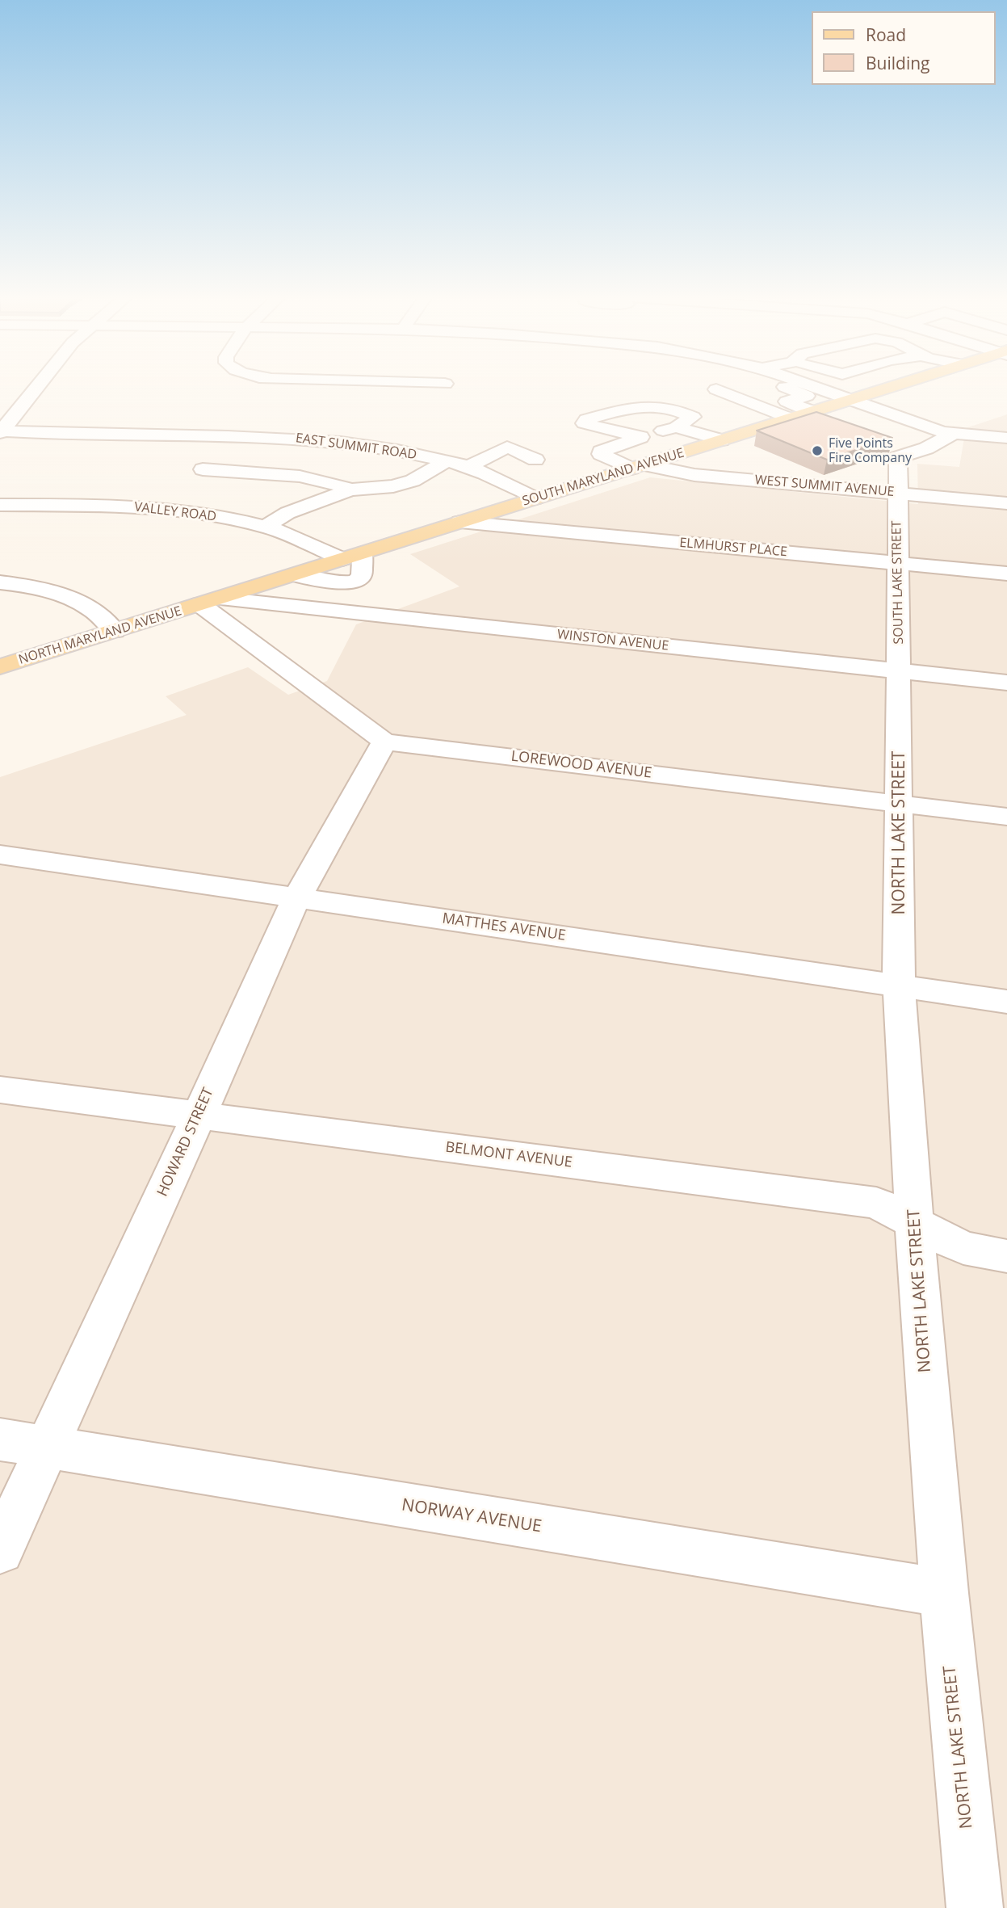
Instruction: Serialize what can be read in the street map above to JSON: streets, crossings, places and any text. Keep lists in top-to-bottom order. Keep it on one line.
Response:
{"streets":{"main road":["SOUTH MARYLAND AVENUE","NORTH MARYLAND AVENUE"],"street":["EAST SUMMIT ROAD","WEST SUMMIT AVENUE","VALLEY ROAD","ELMHURST PLACE","SOUTH LAKE STREET","WINSTON AVENUE","LOREWOOD AVENUE","NORTH LAKE STREET","MATTHES AVENUE","HOWARD STREET","BELMONT AVENUE","NORWAY AVENUE"]},"crossings":[["EAST SUMMIT ROAD","SOUTH MARYLAND AVENUE"],["SOUTH MARYLAND AVENUE","WEST SUMMIT AVENUE"],["SOUTH MARYLAND AVENUE","VALLEY ROAD"],["SOUTH MARYLAND AVENUE","ELMHURST PLACE"],["SOUTH MARYLAND AVENUE","NORTH MARYLAND AVENUE"],["SOUTH MARYLAND AVENUE","WINSTON AVENUE"],["SOUTH MARYLAND AVENUE","LOREWOOD AVENUE"],["WEST SUMMIT AVENUE","SOUTH LAKE STREET"],["ELMHURST PLACE","SOUTH LAKE STREET"],["SOUTH LAKE STREET","WINSTON AVENUE"],["SOUTH LAKE STREET","NORTH LAKE STREET"],["NORTH MARYLAND AVENUE","WINSTON AVENUE"],["NORTH MARYLAND AVENUE","LOREWOOD AVENUE"],["WINSTON AVENUE","LOREWOOD AVENUE"],["WINSTON AVENUE","NORTH LAKE STREET"],["LOREWOOD AVENUE","NORTH LAKE STREET"],["LOREWOOD AVENUE","HOWARD STREET"],["NORTH LAKE STREET","MATTHES AVENUE"],["NORTH LAKE STREET","BELMONT AVENUE"],["NORTH LAKE STREET","NORWAY AVENUE"],["MATTHES AVENUE","HOWARD STREET"],["HOWARD STREET","BELMONT AVENUE"],["HOWARD STREET","NORWAY AVENUE"]],"places":["Five Points Fire Company"],"legend":["Road","Building"]}
